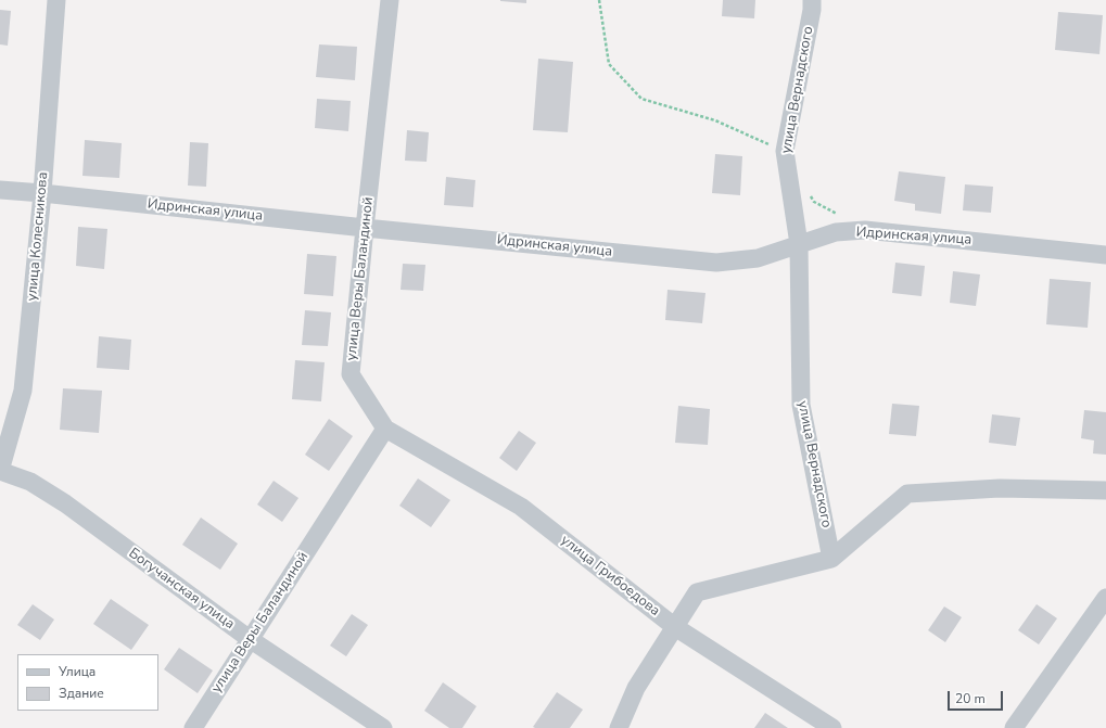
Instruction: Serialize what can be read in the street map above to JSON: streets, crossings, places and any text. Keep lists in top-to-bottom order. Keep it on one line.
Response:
{"streets":{"street":["улица Вернадского","Идринская улица","улица Колесникова","улица Веры Баландиной","улица Грибоедова","Богучанская улица"]},"crossings":[["улица Вернадского","Идринская улица"],["Идринская улица","улица Колесникова"],["Идринская улица","улица Веры Баландиной"],["улица Колесникова","Богучанская улица"],["улица Веры Баландиной","улица Грибоедова"],["улица Веры Баландиной","Богучанская улица"]],"legend":["Улица","Здание"],"scale_bar":"20 m"}
